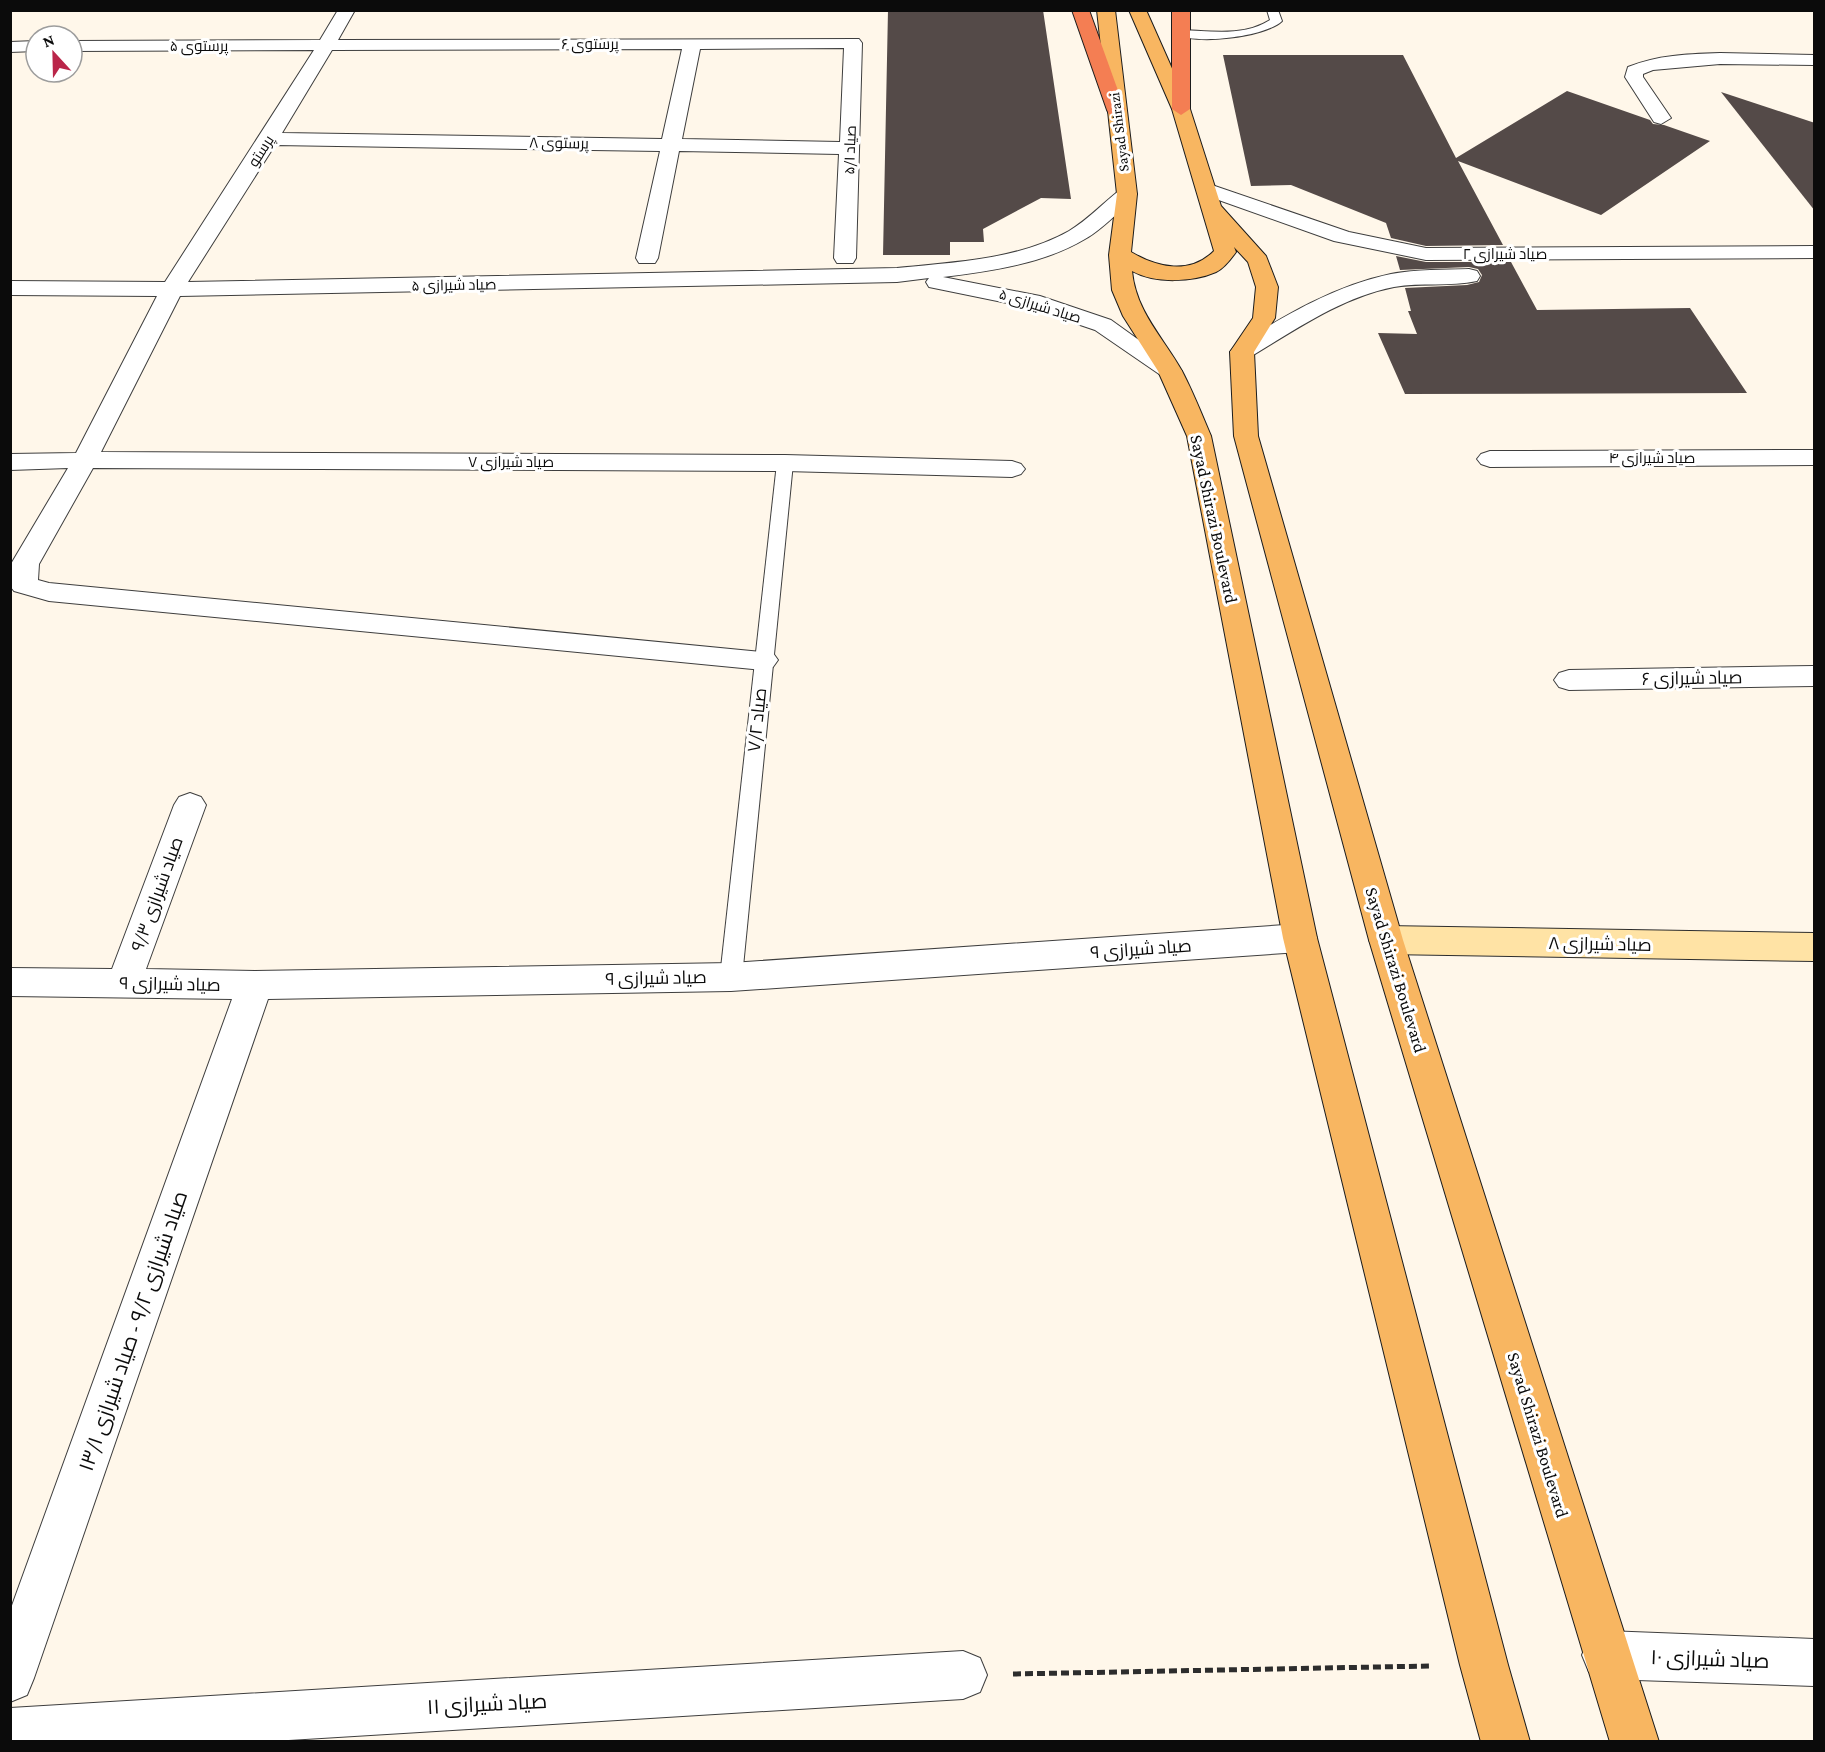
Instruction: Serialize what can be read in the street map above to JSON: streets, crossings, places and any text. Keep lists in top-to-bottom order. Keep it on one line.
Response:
{"streets":{"main road":["Sayad Shirazi","Sayad Shirazi Boulevard","صیاد شیرازی ۸"],"street":["پرستوی ۶","پرستوی ۵","پرستوی ۸","صیاد ۵/۱","پرستو","صیاد شیرازی ۲","صیاد شیرازی ۵","صیاد شیرازی ۴","صیاد شیرازی ۷","صیاد شیرازی ۶","صیاد شیرازی ۹/۳","صیاد شیرازی ۹","صیاد شیرازی ۹/۲ - صیاد شیرازی ۱۳/۱","صیاد شیرازی ۱۰","صیاد شیرازی ۱۱"],"lane":["صیاد ۷/۲"]},"crossings":[["پرستوی ۶","پرستوی ۵"],["پرستوی ۶","صیاد ۵/۱"],["پرستوی ۶","پرستو"],["پرستوی ۵","پرستو"],["Sayad Shirazi","صیاد شیرازی ۵"],["Sayad Shirazi","Sayad Shirazi Boulevard"],["پرستوی ۸","صیاد ۵/۱"],["پرستوی ۸","پرستو"],["پرستو","صیاد شیرازی ۵"],["پرستو","صیاد شیرازی ۷"],["پرستو","صیاد ۷/۲"],["صیاد شیرازی ۲","Sayad Shirazi Boulevard"],["صیاد شیرازی ۵","Sayad Shirazi Boulevard"],["صیاد شیرازی ۷","صیاد ۷/۲"],["Sayad Shirazi Boulevard","صیاد شیرازی ۸"],["Sayad Shirazi Boulevard","صیاد شیرازی ۹"],["Sayad Shirazi Boulevard","صیاد شیرازی ۱۰"],["صیاد ۷/۲","صیاد شیرازی ۹"],["صیاد شیرازی ۹/۳","صیاد شیرازی ۹"],["صیاد شیرازی ۹","صیاد شیرازی ۹/۲ - صیاد شیرازی ۱۳/۱"]],"north":"top"}
